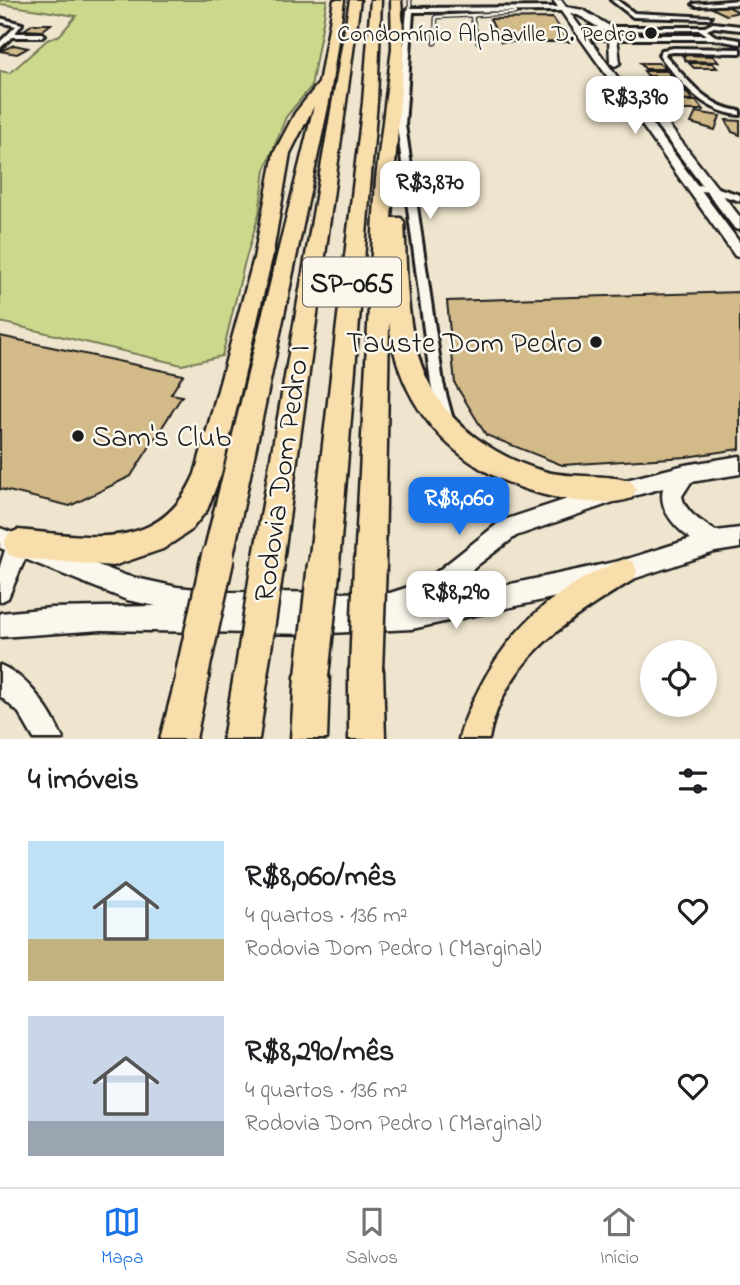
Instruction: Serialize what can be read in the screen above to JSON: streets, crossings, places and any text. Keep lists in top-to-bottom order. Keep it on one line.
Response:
{"streets":{"highway":["SP-065","Rodovia Dom Pedro I"]},"places":["Condomínio Alphaville D. Pedro","Tauste Dom Pedro","Sam's Club"],"page":{"price":["R$3,390","R$3,870","R$8,060","R$8,290"],"heading":"4 imóveis","list":[{"name":"R$8,060/mês","note":"4 quartos · 136 m² · Rodovia Dom Pedro I (Marginal)"},{"name":"R$8,290/mês","note":"4 quartos · 136 m² · Rodovia Dom Pedro I (Marginal)"}],"tabs":["Mapa","Salvos","Início"]}}
